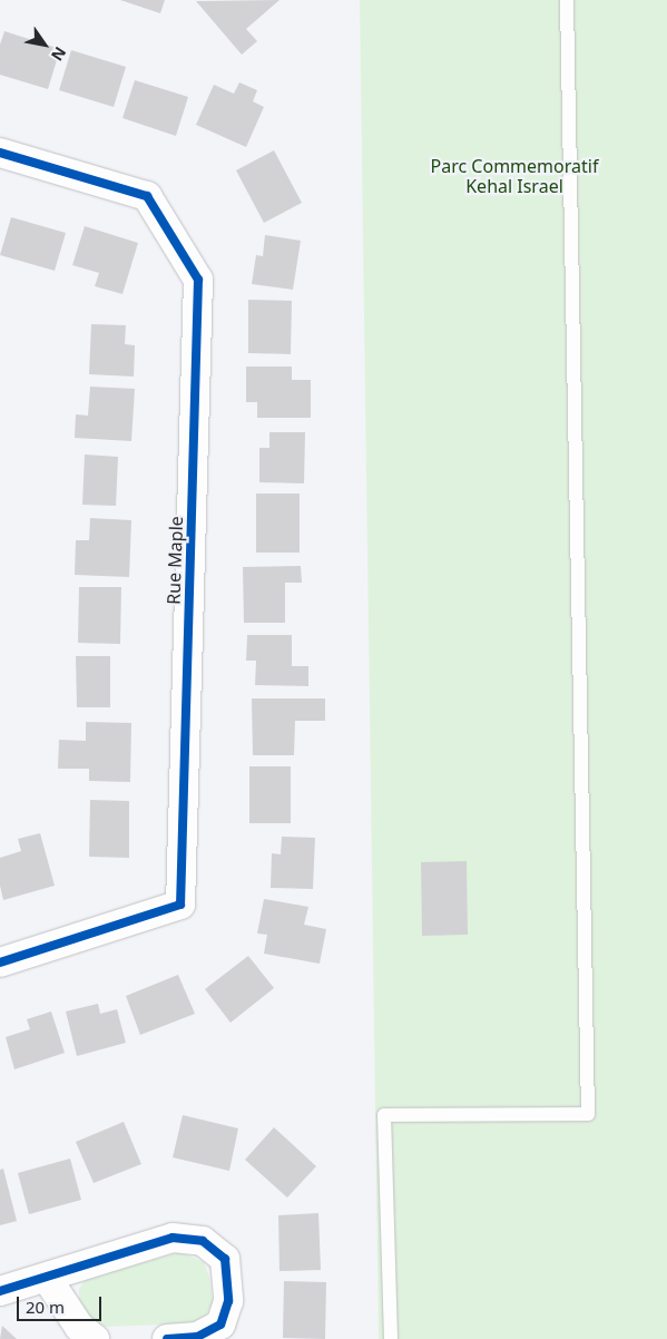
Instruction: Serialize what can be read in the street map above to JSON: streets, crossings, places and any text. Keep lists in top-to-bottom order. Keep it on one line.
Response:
{"streets":{"street":["Rue Maple"]},"parks":["Parc Commemoratif Kehal Israel"],"scale_bar":"20 m","north":"bottom right"}
